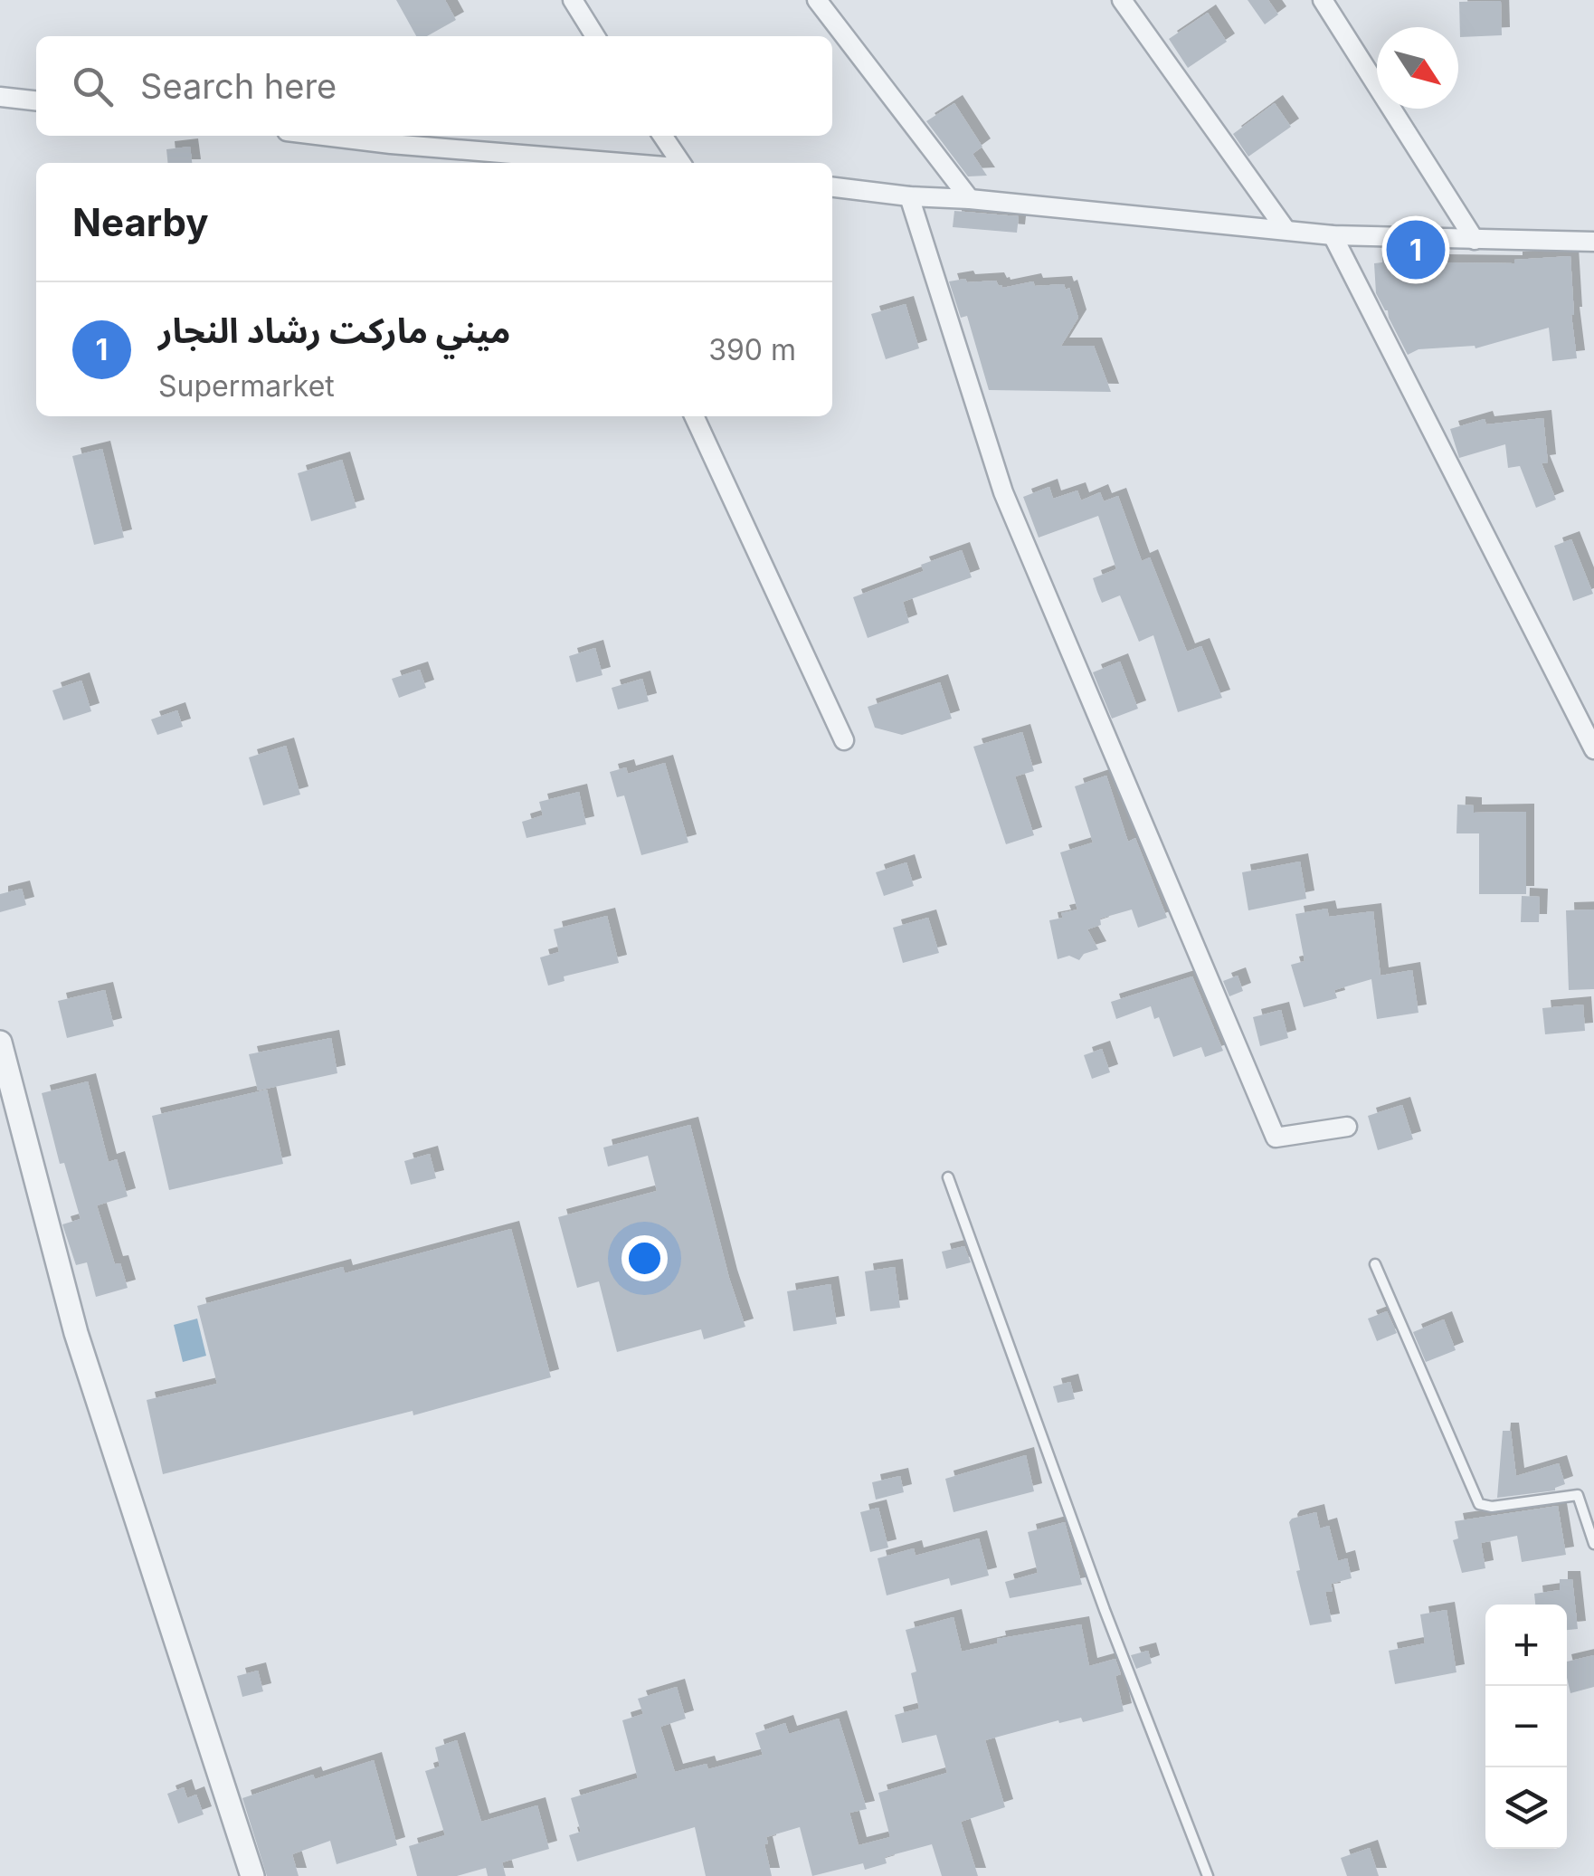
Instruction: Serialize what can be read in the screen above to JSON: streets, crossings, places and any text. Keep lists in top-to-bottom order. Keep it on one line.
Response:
{"north":"bottom right","page":{"search":"Search here","heading":"Nearby","pins":"1","list":[{"mark":"1","name":"ميني ماركت رشاد النجار","note":"Supermarket","value":"390 m"}],"map_buttons":["+","−"]}}
